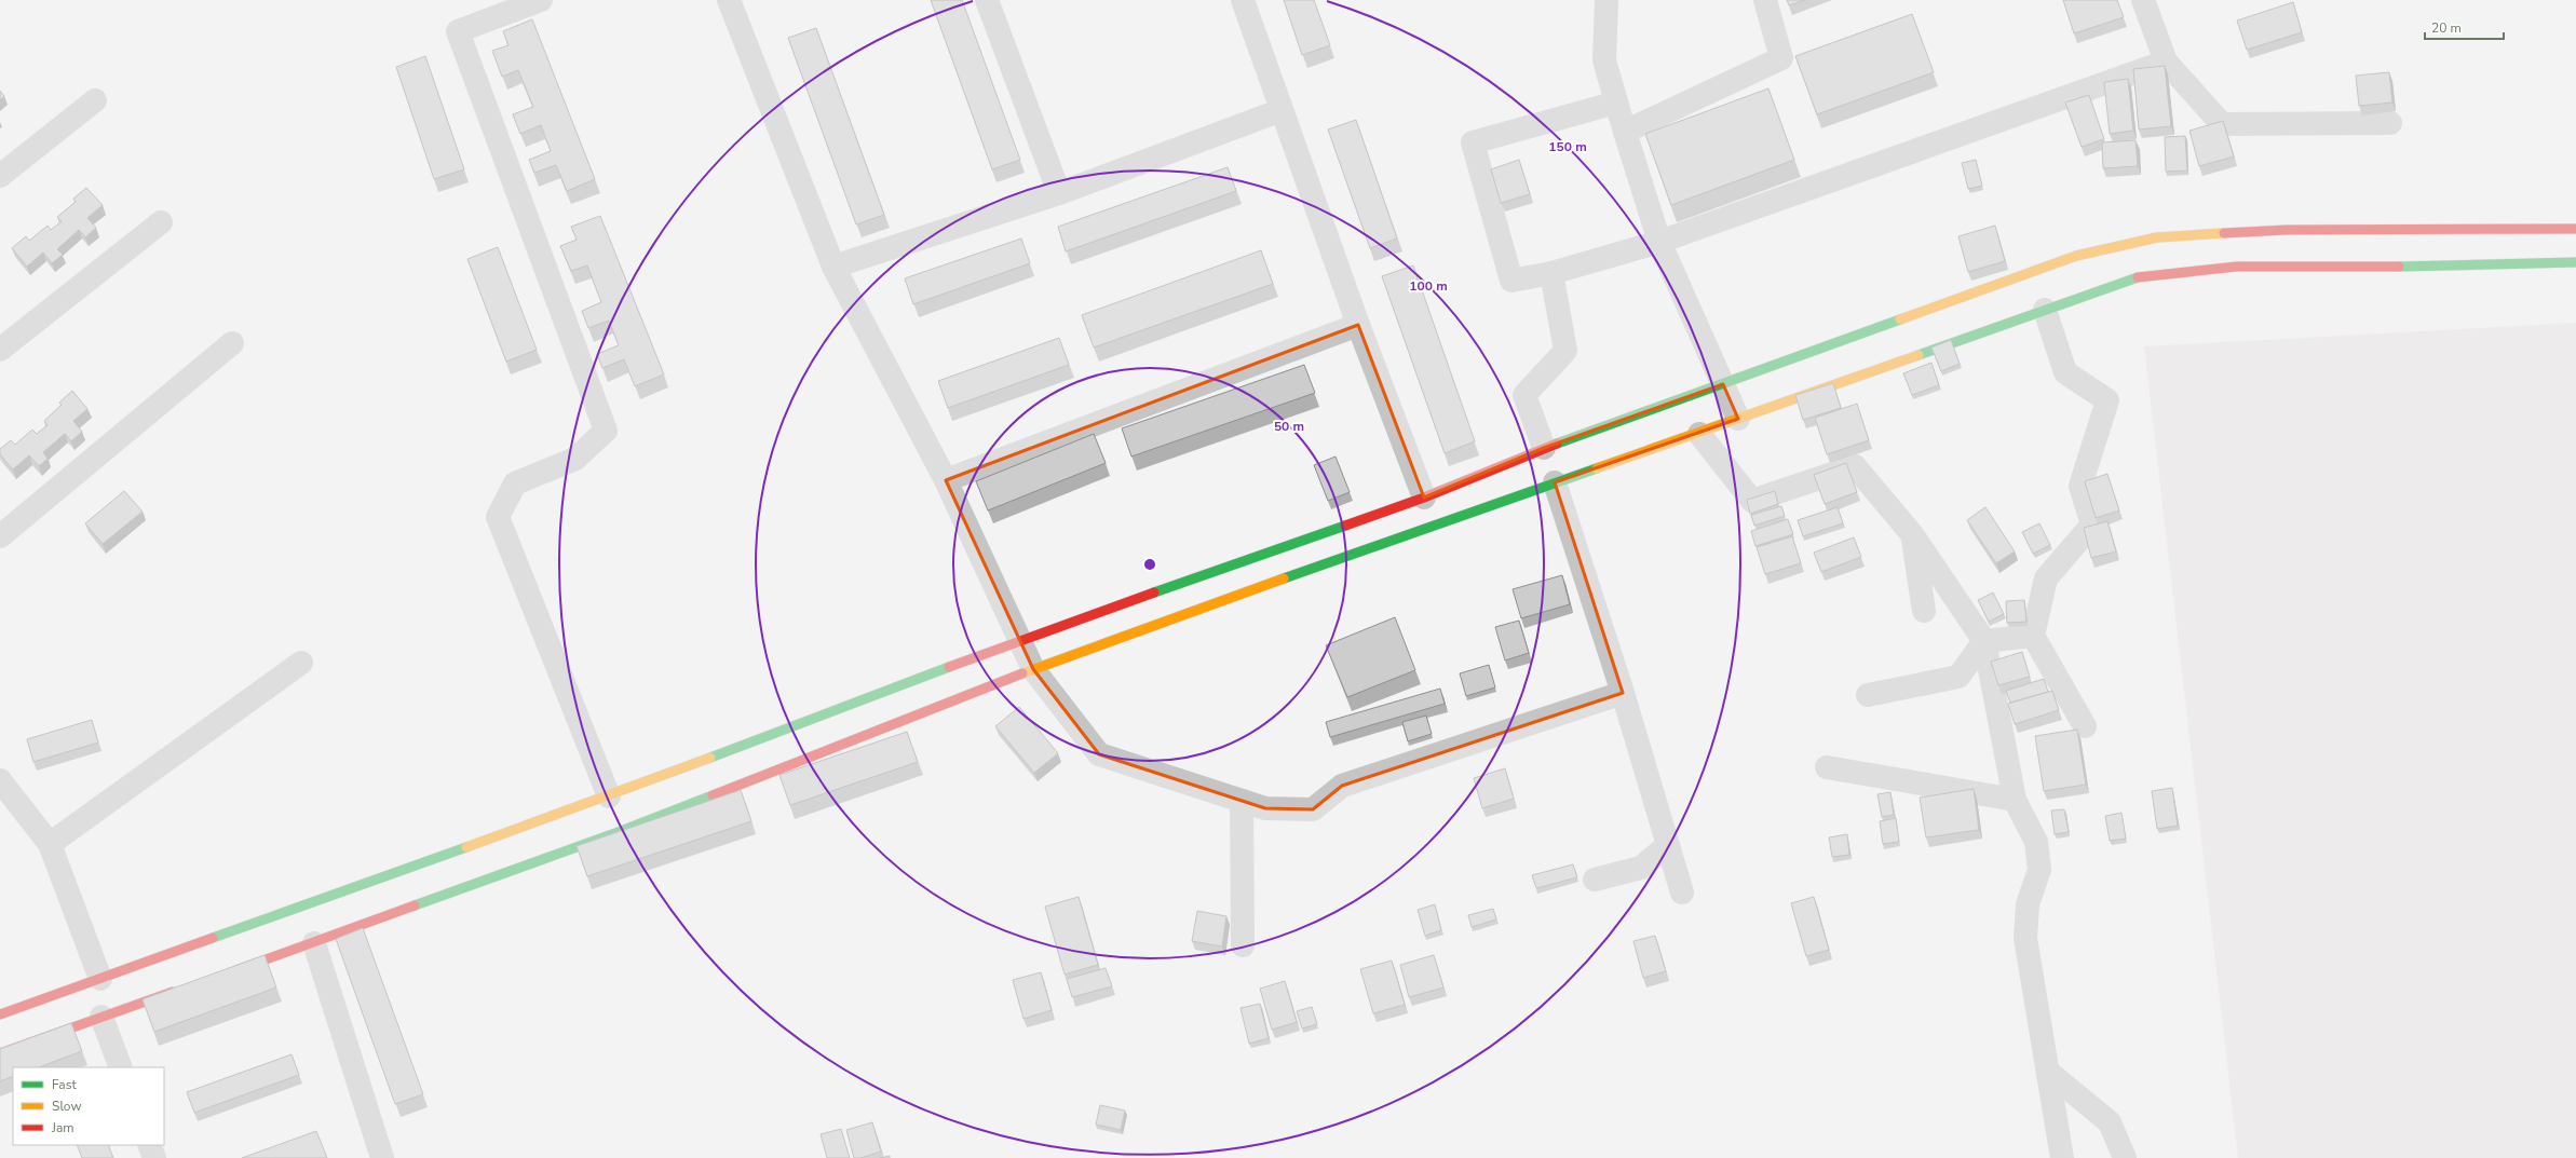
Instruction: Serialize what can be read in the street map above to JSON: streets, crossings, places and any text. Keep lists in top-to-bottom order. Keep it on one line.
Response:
{"legend":["Fast","Slow","Jam"],"scale_bar":"20 m","rings":["150 m","100 m","50 m"]}
